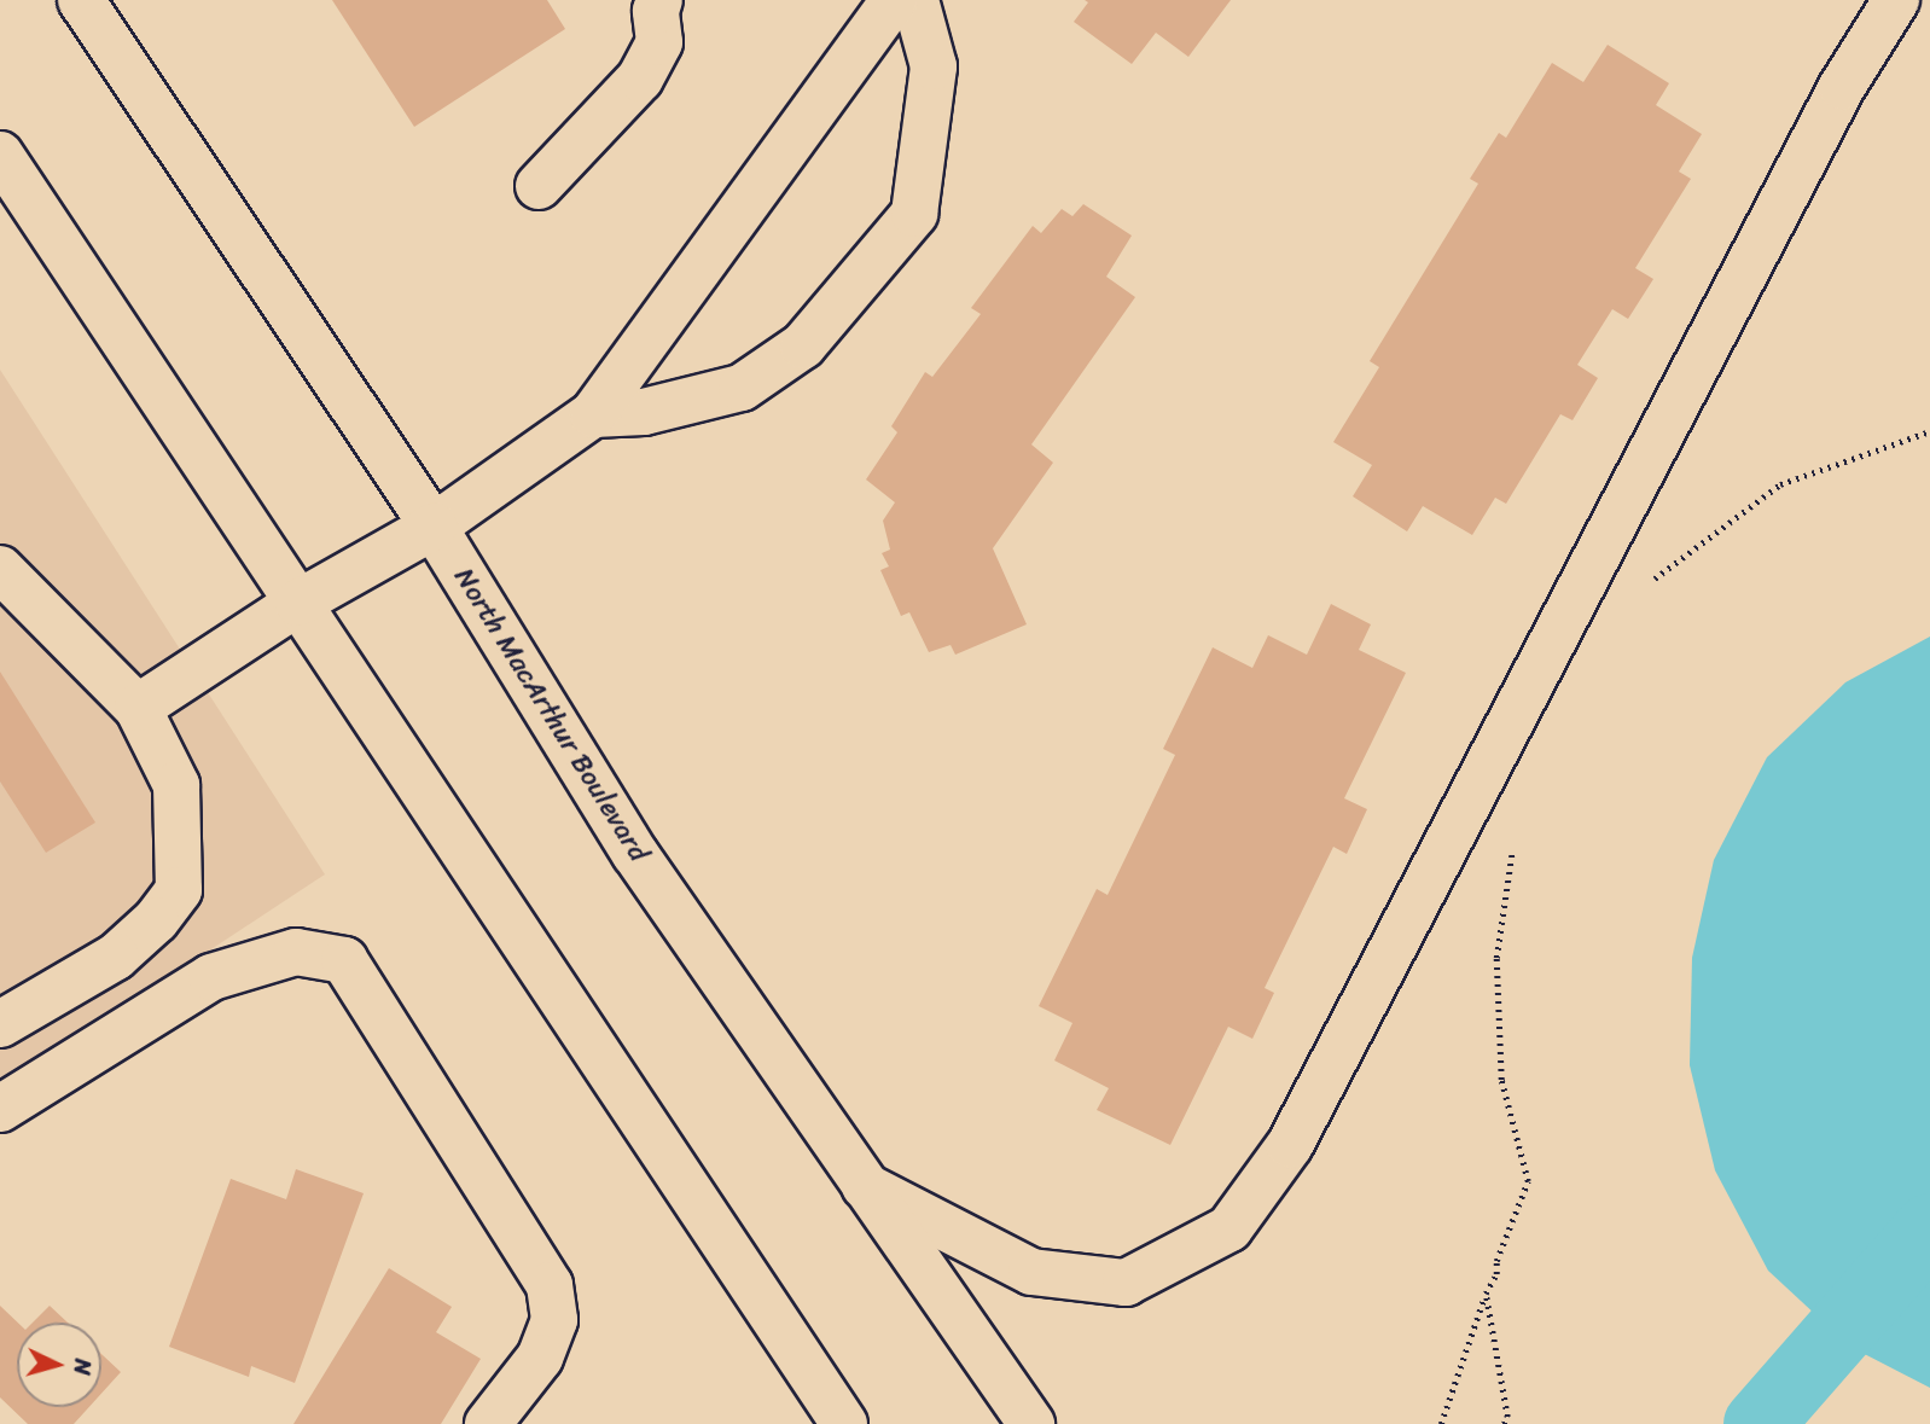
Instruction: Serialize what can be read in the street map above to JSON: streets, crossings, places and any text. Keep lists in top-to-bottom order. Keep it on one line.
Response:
{"streets":{"main road":["North MacArthur Boulevard"]},"north":"right"}
